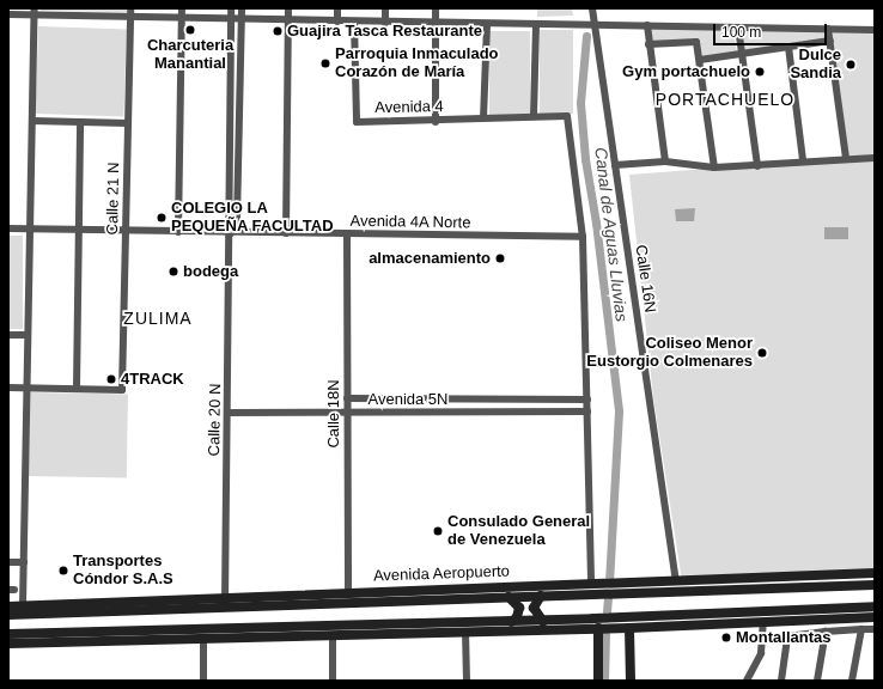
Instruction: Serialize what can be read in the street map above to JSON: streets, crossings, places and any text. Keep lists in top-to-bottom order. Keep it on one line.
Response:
{"streets":{"main road":["Avenida Aeropuerto"],"street":["Avenida 4","Calle 21 N","Avenida 4A Norte","Calle 16N","Avenida 5N","Calle 18N","Calle 20 N"]},"crossings":[["Avenida 4","Avenida 4A Norte"],["Calle 21 N","Avenida 4A Norte"],["Avenida 4A Norte","Calle 18N"],["Avenida 4A Norte","Calle 20 N"],["Calle 16N","Avenida Aeropuerto"],["Avenida 5N","Calle 18N"],["Avenida 5N","Calle 20 N"],["Calle 18N","Avenida Aeropuerto"],["Calle 20 N","Avenida Aeropuerto"]],"districts":["PORTACHUELO","ZULIMA"],"water":["Canal de Aguas Lluvias"],"places":["Charcuteria Manantial","Guajira Tasca Restaurante","Parroquia Inmaculado Corazón de María","Dulce Sandia","Gym portachuelo","COLEGIO LA PEQUEÑA FACULTAD","almacenamiento","bodega","Coliseo Menor Eustorgio Colmenares","4TRACK","Consulado General de Venezuela","Transportes Cóndor S.A.S","Montallantas"],"scale_bar":"100 m"}
